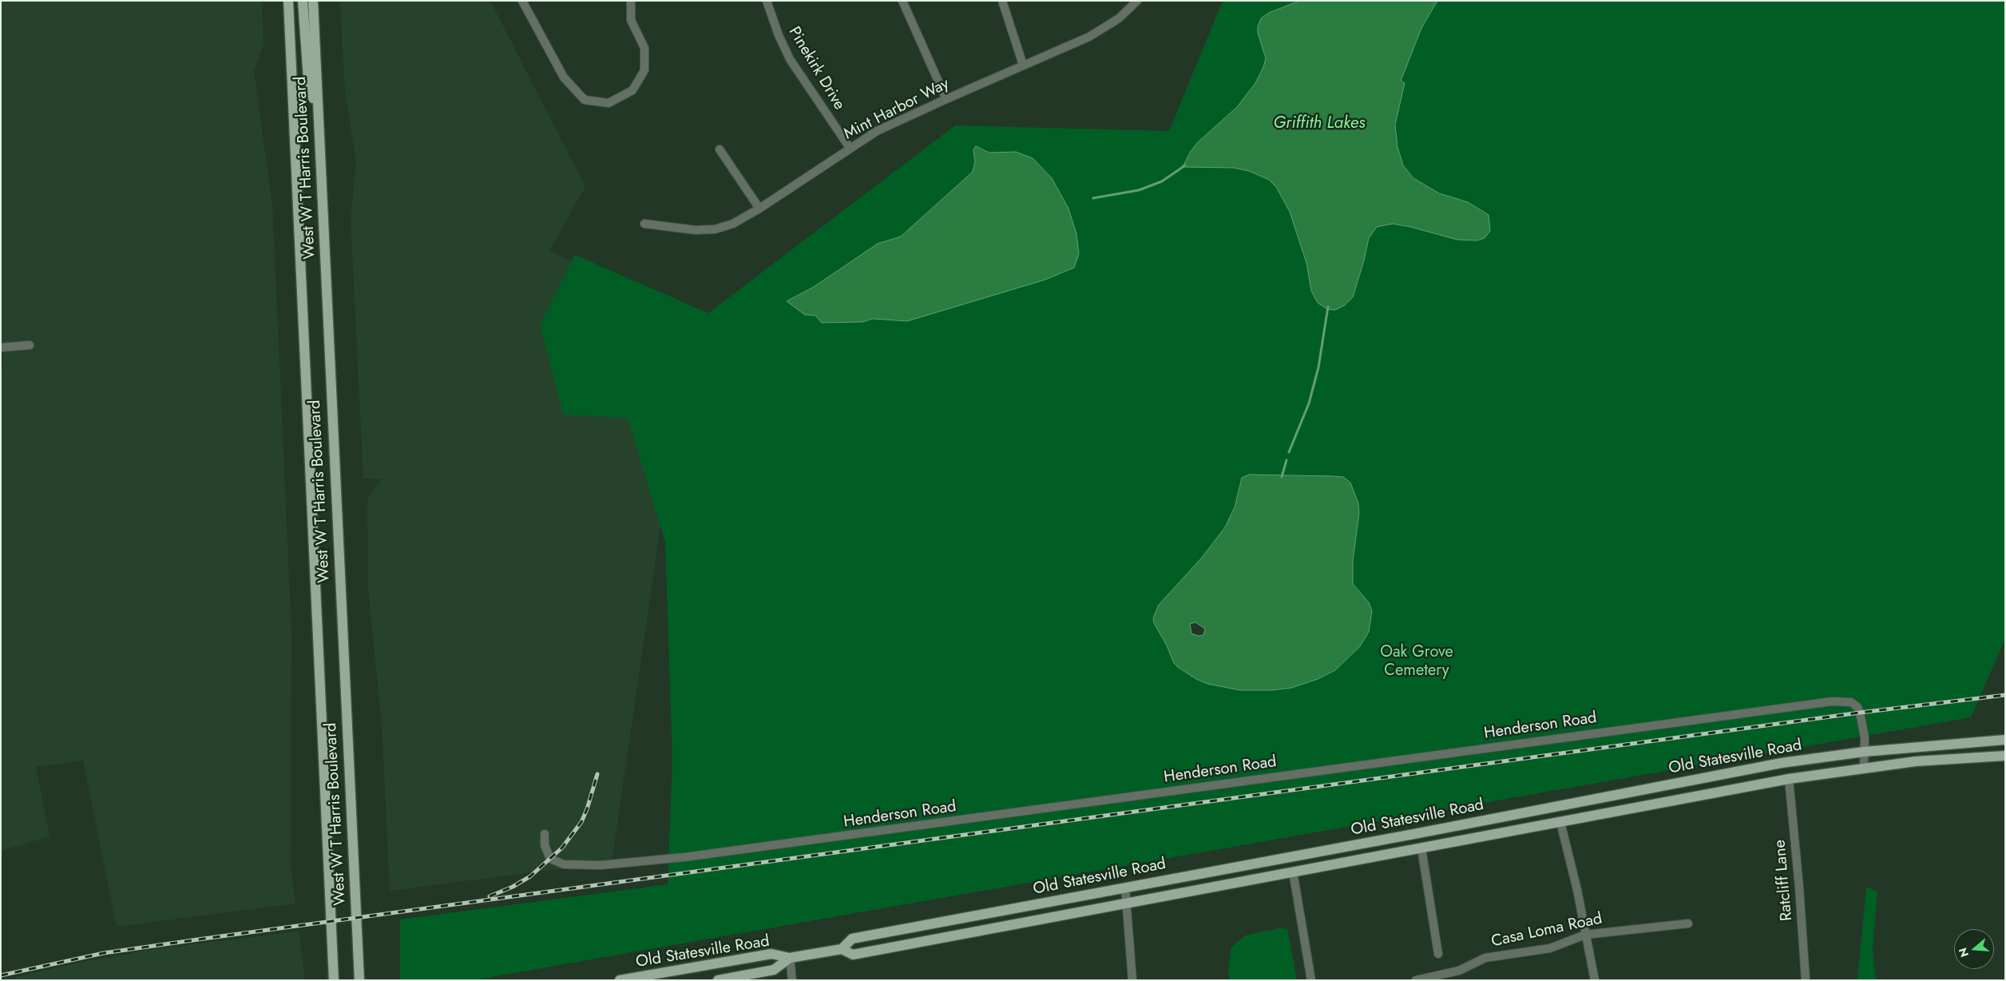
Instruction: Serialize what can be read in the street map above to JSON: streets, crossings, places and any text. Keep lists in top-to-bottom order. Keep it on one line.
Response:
{"streets":{"main road":["West W T Harris Boulevard","Old Statesville Road"],"street":["Pinekirk Drive","Mint Harbor Way","Henderson Road","Ratcliff Lane","Casa Loma Road"]},"crossings":[["Pinekirk Drive","Mint Harbor Way"],["Henderson Road","Old Statesville Road"],["Old Statesville Road","Ratcliff Lane"]],"water":["Griffith Lakes"],"parks":["Oak Grove Cemetery"],"north":"left"}
